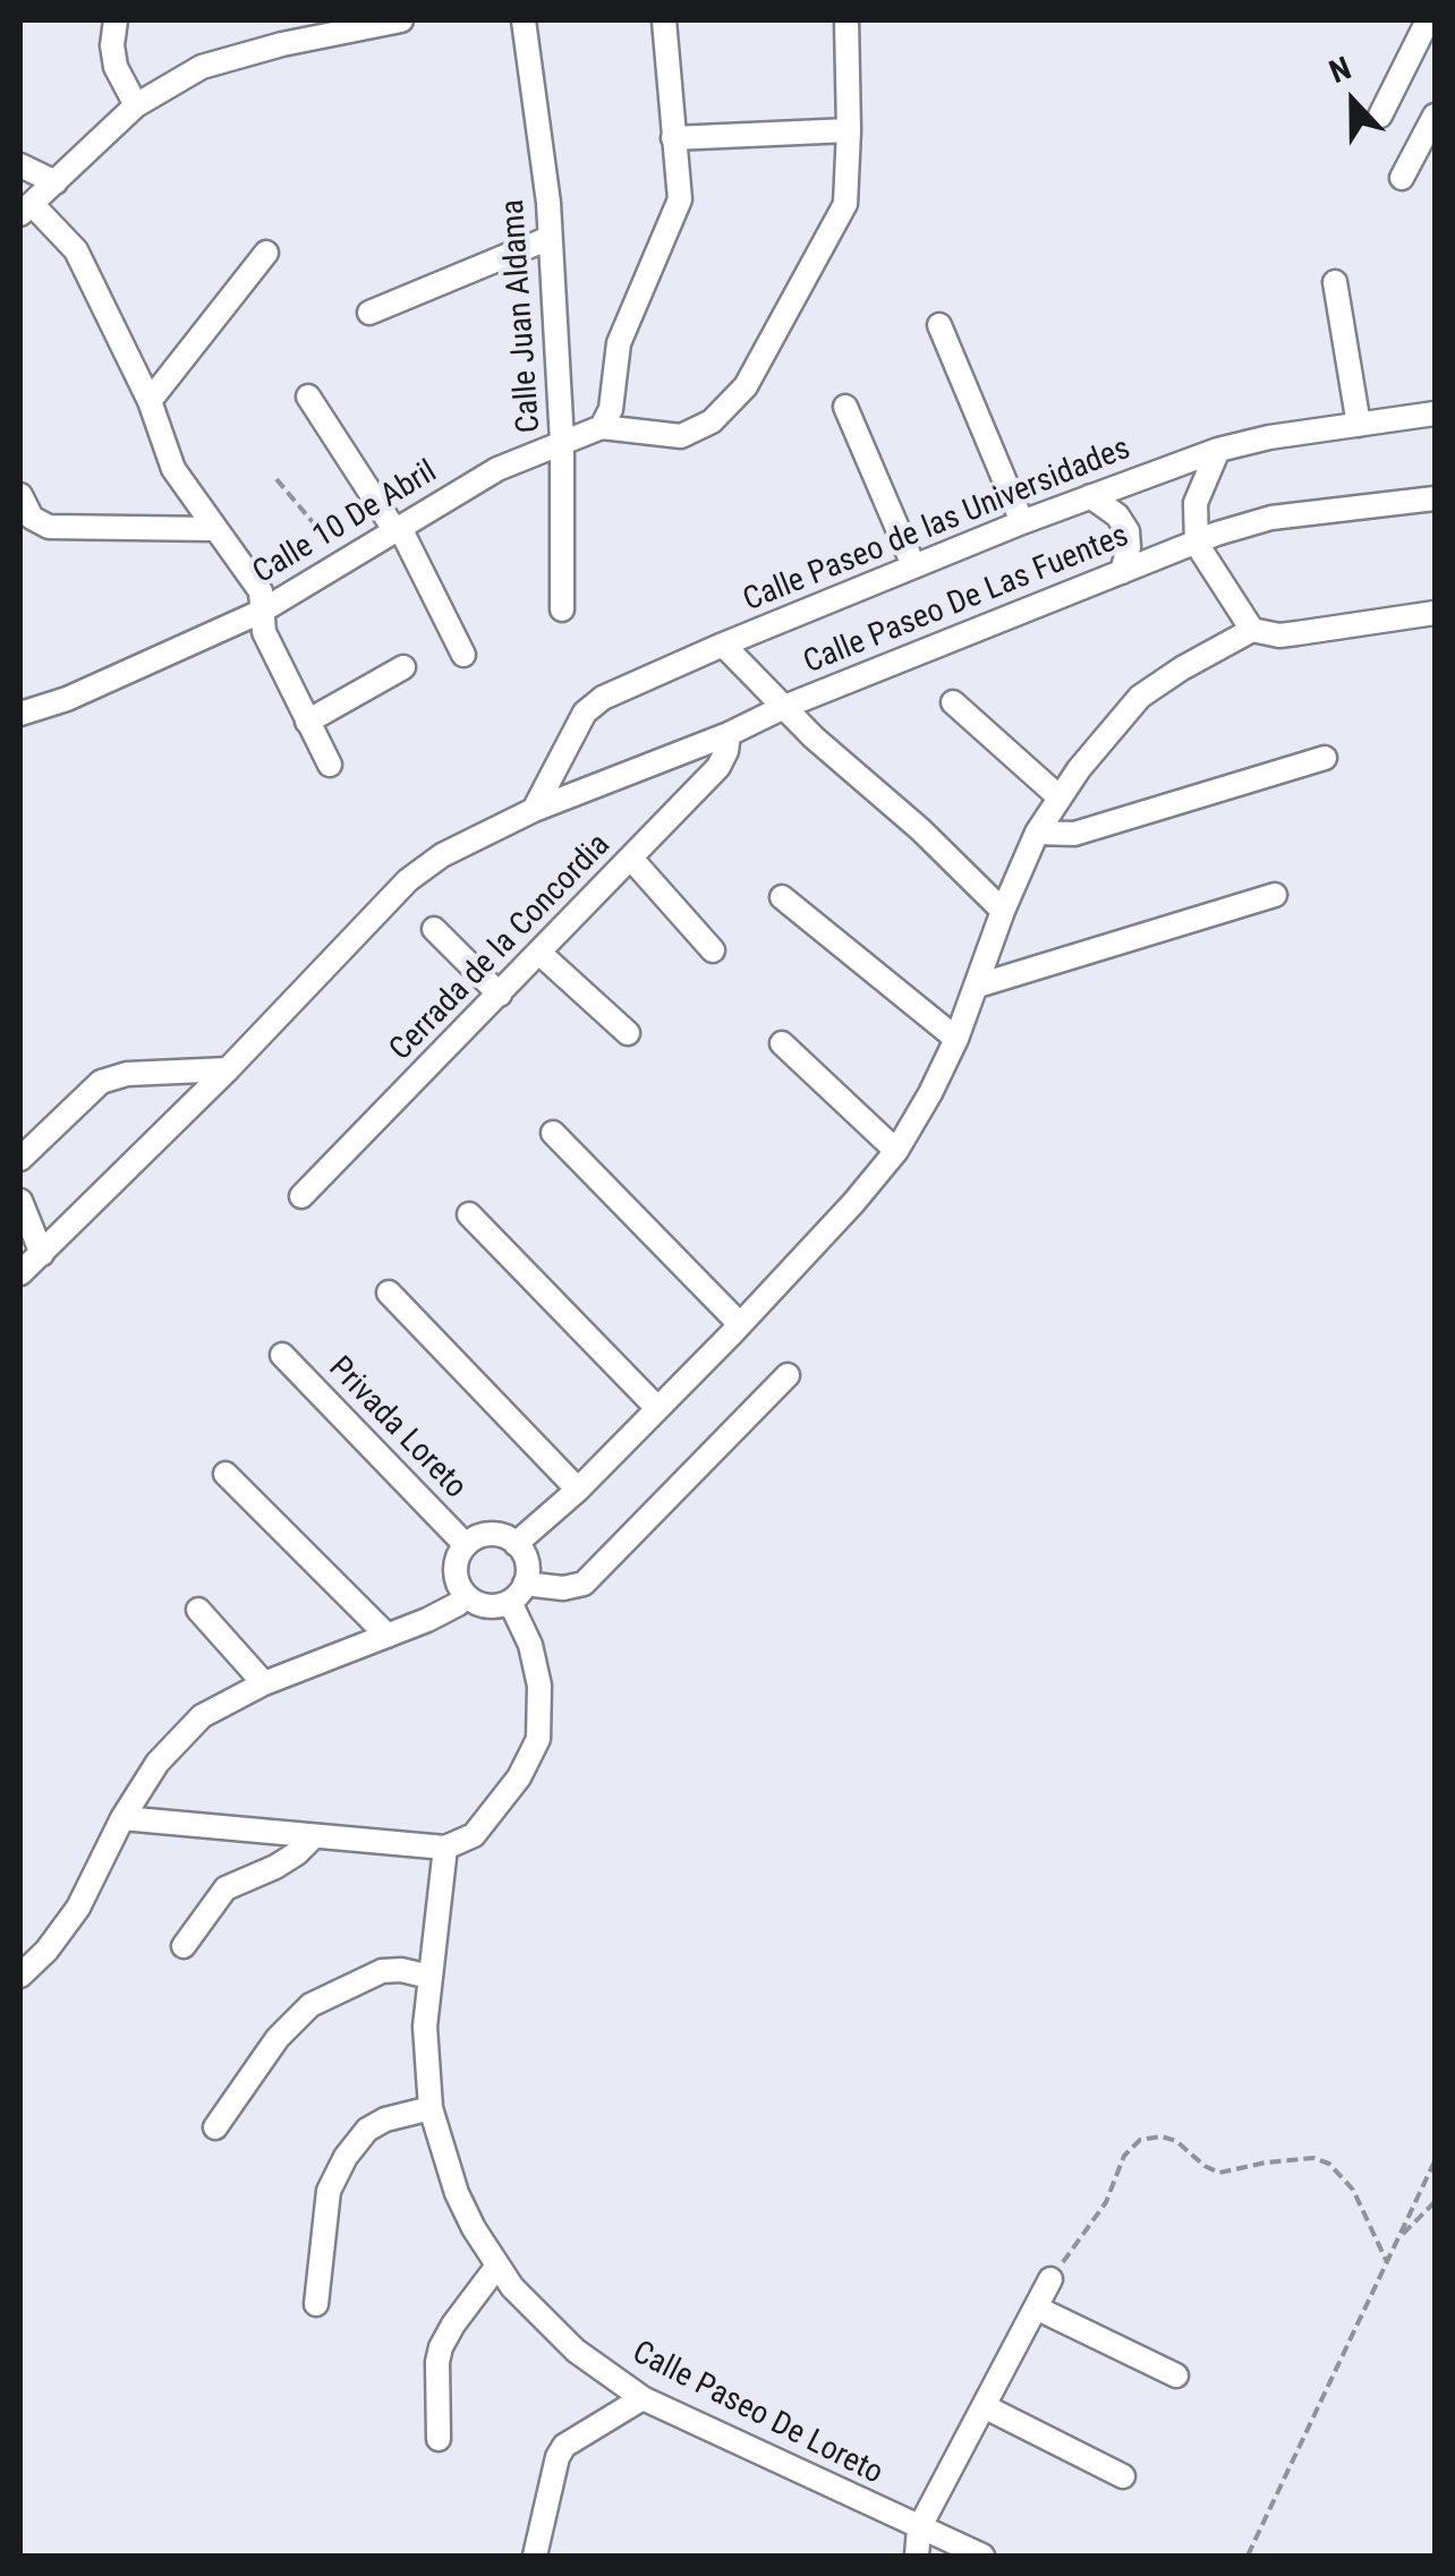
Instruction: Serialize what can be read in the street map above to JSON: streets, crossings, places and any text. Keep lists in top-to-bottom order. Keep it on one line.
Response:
{"streets":{"street":["Calle Juan Aldama","Calle 10 De Abril","Calle Paseo de las Universidades","Calle Paseo De Las Fuentes","Cerrada de la Concordia","Privada Loreto","Calle Paseo De Loreto"]},"crossings":[["Calle Juan Aldama","Calle 10 De Abril"],["Calle Paseo de las Universidades","Calle Paseo De Las Fuentes"],["Calle Paseo De Las Fuentes","Cerrada de la Concordia"]],"north":"top"}
